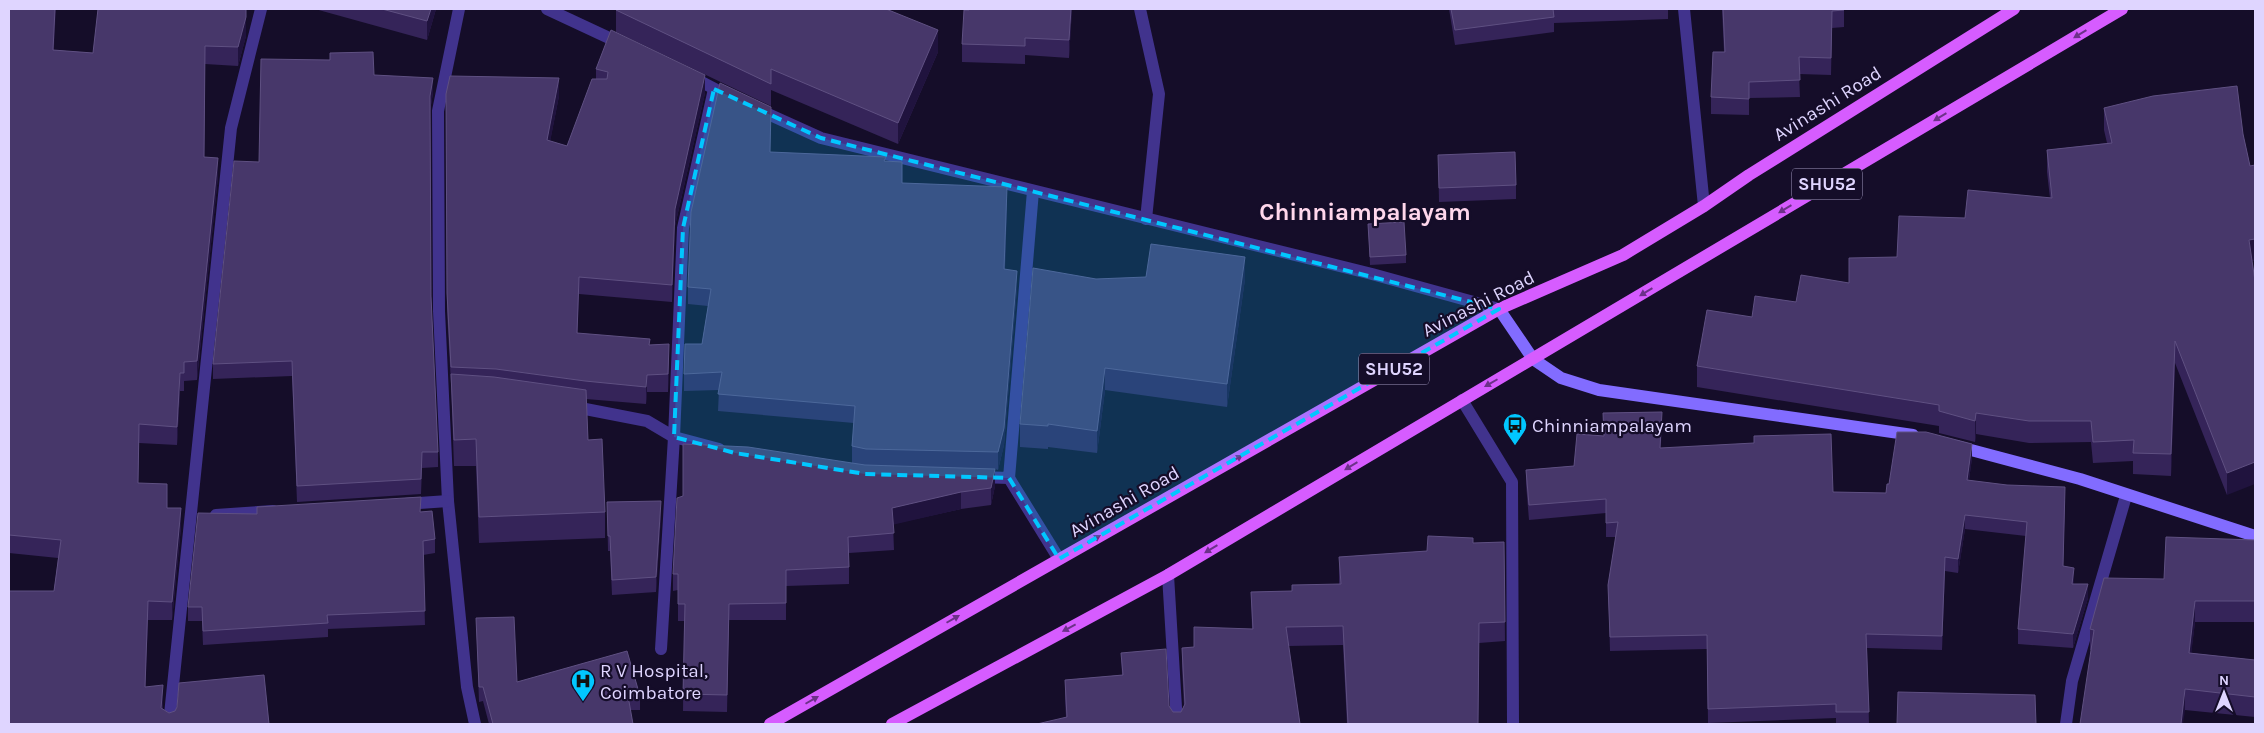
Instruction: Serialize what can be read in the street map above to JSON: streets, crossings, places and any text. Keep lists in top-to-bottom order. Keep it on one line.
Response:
{"streets":{"main road":["Avinashi Road","SHU52"]},"districts":["Chinniampalayam"],"places":{"bus stop":["Chinniampalayam"],"hospital":["R V Hospital, Coimbatore"]},"north":"top"}
